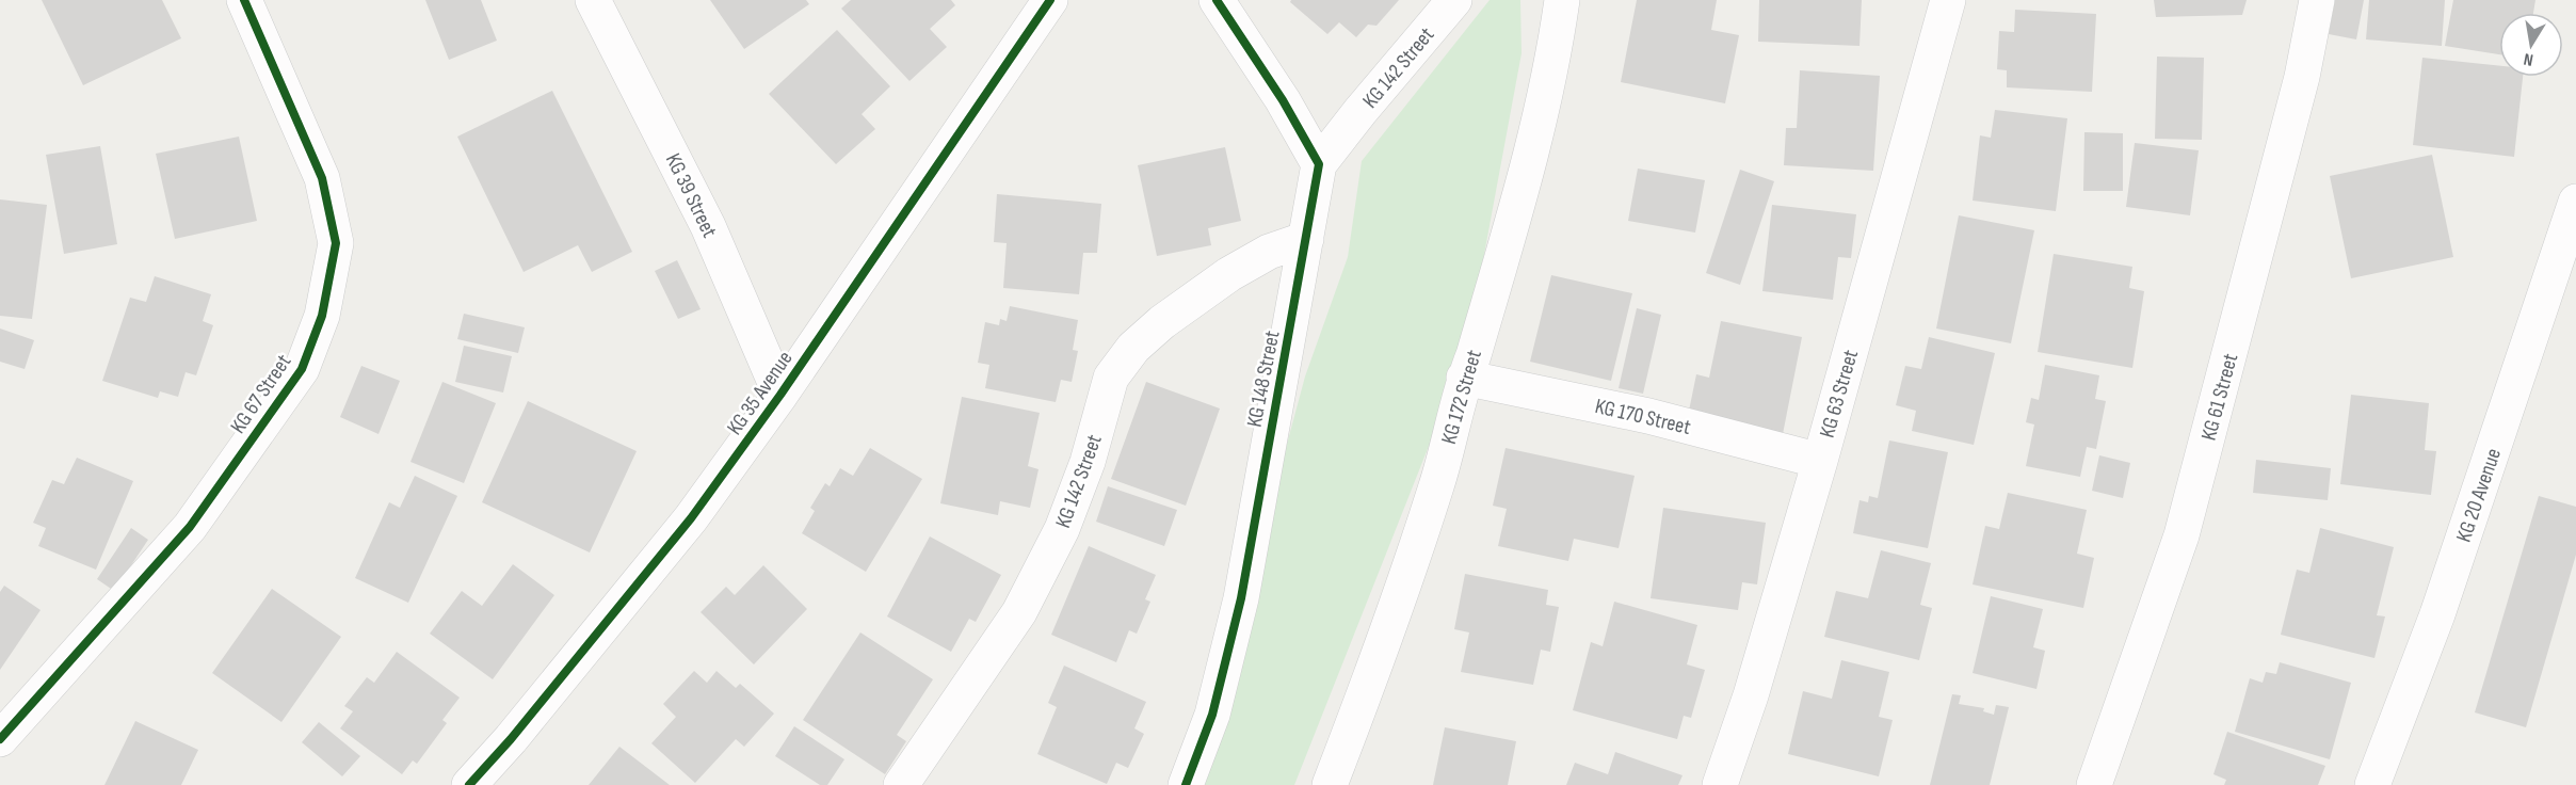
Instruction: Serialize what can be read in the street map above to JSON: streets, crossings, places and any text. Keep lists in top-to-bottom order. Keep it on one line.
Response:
{"streets":{"street":["KG 142 Street","KG 39 Street","KG 148 Street","KG 35 Avenue","KG 67 Street","KG 63 Street","KG 172 Street","KG 61 Street","KG 170 Street","KG 20 Avenue"]},"crossings":[["KG 142 Street","KG 148 Street"],["KG 39 Street","KG 35 Avenue"],["KG 63 Street","KG 170 Street"],["KG 172 Street","KG 170 Street"]],"north":"bottom"}
